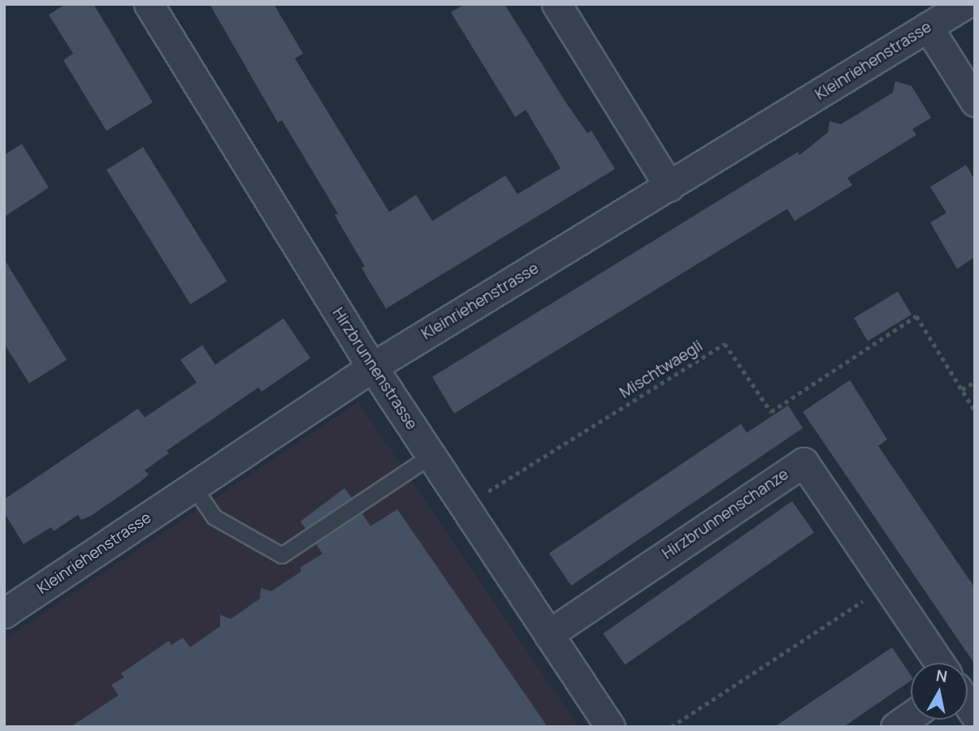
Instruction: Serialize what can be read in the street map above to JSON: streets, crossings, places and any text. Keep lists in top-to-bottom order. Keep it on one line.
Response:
{"streets":{"street":["Kleinriehenstrasse","Hirzbrunnenstrasse","Hirzbrunnenschanze"],"path":["Mischtwaegli"]},"crossings":[["Kleinriehenstrasse","Hirzbrunnenstrasse"],["Hirzbrunnenstrasse","Mischtwaegli"],["Hirzbrunnenstrasse","Hirzbrunnenschanze"]],"north":"top"}
